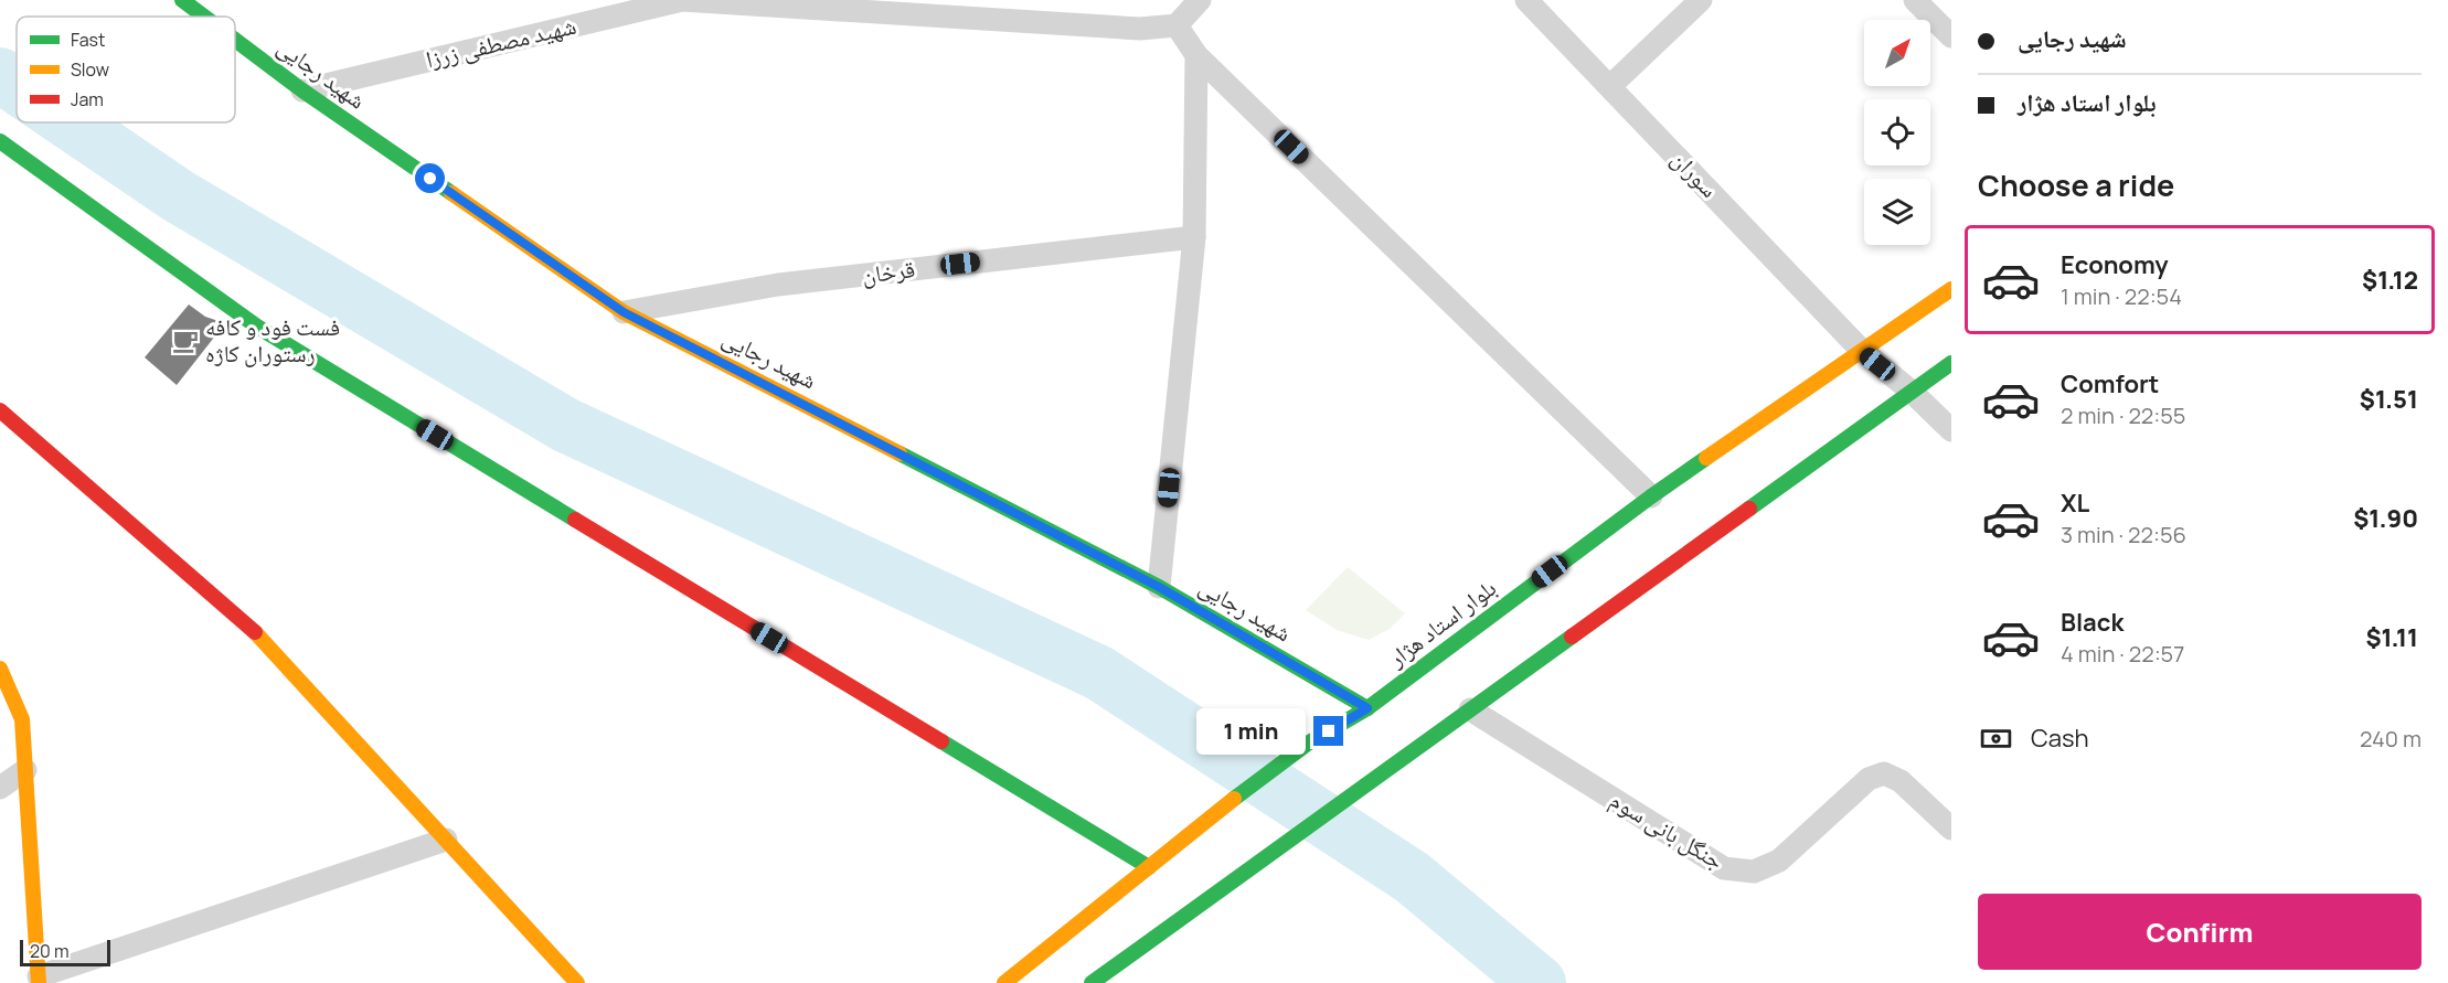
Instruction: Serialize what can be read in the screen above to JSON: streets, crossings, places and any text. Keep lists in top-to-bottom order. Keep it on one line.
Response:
{"streets":{"street":["شهید مصطفی زرزا","شهید رجایی","سوران","قرخان","بلوار استاد هژار","جنگل بانی سوم"]},"crossings":[["شهید مصطفی زرزا","شهید رجایی"],["شهید رجایی","قرخان"],["شهید رجایی","بلوار استاد هژار"],["سوران","بلوار استاد هژار"]],"places":{"cafe":["فست فود و کافه رستوران کاژه"]},"legend":["Fast","Slow","Jam"],"scale_bar":"20 m","north":"top right","page":{"banner":["شهید رجایی","بلوار استاد هژار"],"heading":"Choose a ride","list":[{"name":"Economy","note":"1 min · 22:54","value":"$1.12"},{"name":"Comfort","note":"2 min · 22:55","value":"$1.51"},{"name":"XL","note":"3 min · 22:56","value":"$1.90"},{"name":"Black","note":"4 min · 22:57","value":"$1.11"}],"pay":["Cash","240 m"],"bubble":"1 min","buttons":"Confirm","scale":"20 m"}}
